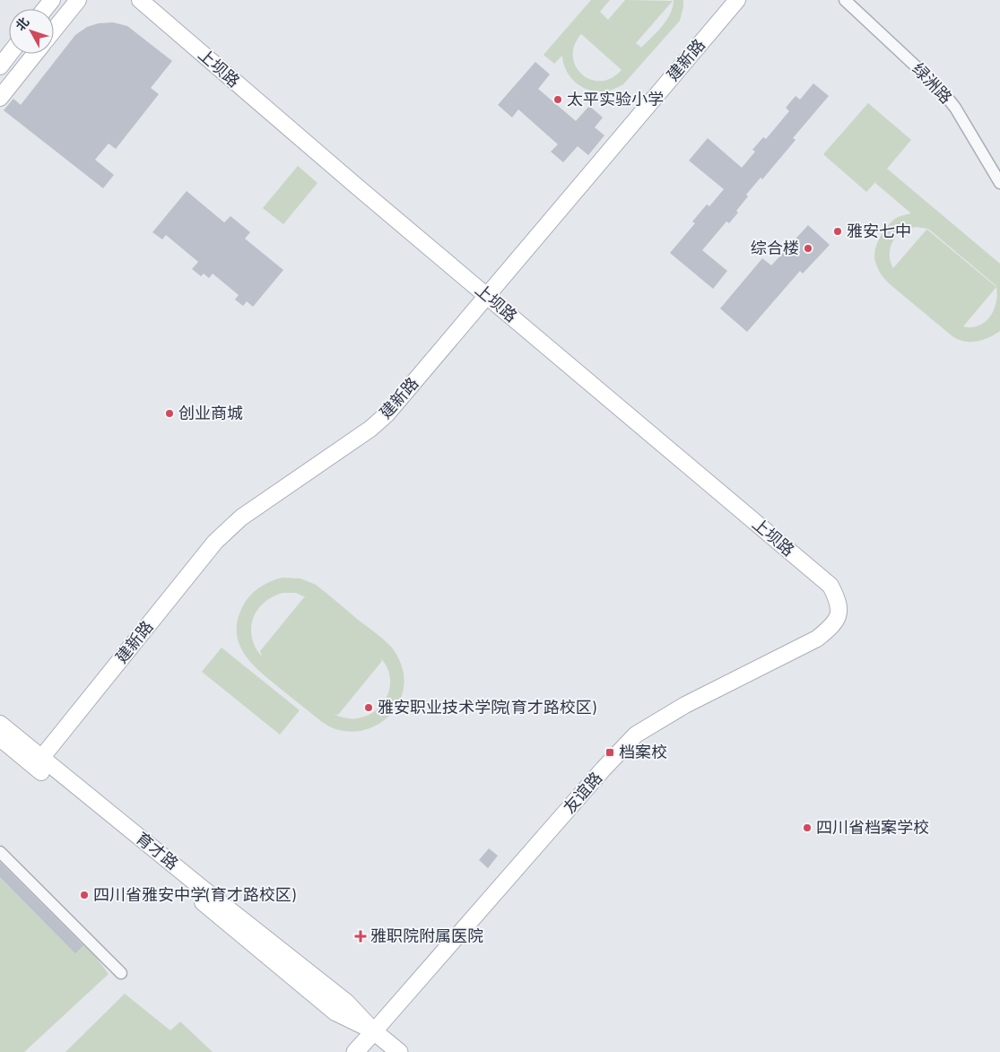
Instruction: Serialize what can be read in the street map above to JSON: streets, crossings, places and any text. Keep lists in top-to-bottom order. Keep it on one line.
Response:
{"streets":{"main road":["育才路"],"street":["建新路","上坝路","绿洲路","友谊路"]},"crossings":[["建新路","上坝路"],["建新路","育才路"],["上坝路","友谊路"],["友谊路","育才路"]],"places":{"other":["太平实验小学","雅安七中","综合楼","创业商城","雅安职业技术学院(育才路校区)","四川省档案学校","四川省雅安中学(育才路校区)"],"transit":["档案校"],"health":["雅职院附属医院"]},"north":"top left"}
